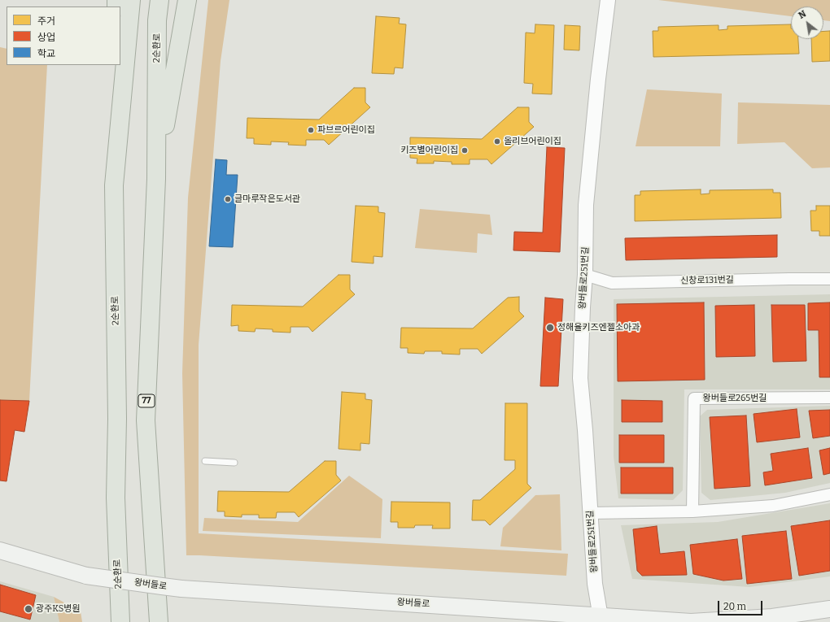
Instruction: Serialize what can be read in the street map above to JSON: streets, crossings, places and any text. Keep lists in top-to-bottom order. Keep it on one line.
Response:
{"streets":{"highway":["2순환로","77"],"main road":["왕버들로"],"street":["왕버들로251번길","신창로131번길","왕버들로265번길"]},"crossings":[["왕버들로251번길","신창로131번길"],["왕버들로251번길","왕버들로"]],"places":["파브르어린이집","올리브어린이집","키즈별어린이집","글마루작은도서관","정해율키즈엔젤소아과","광주KS병원"],"legend":["주거","상업","학교"],"scale_bar":"20 m","north":"top left"}
